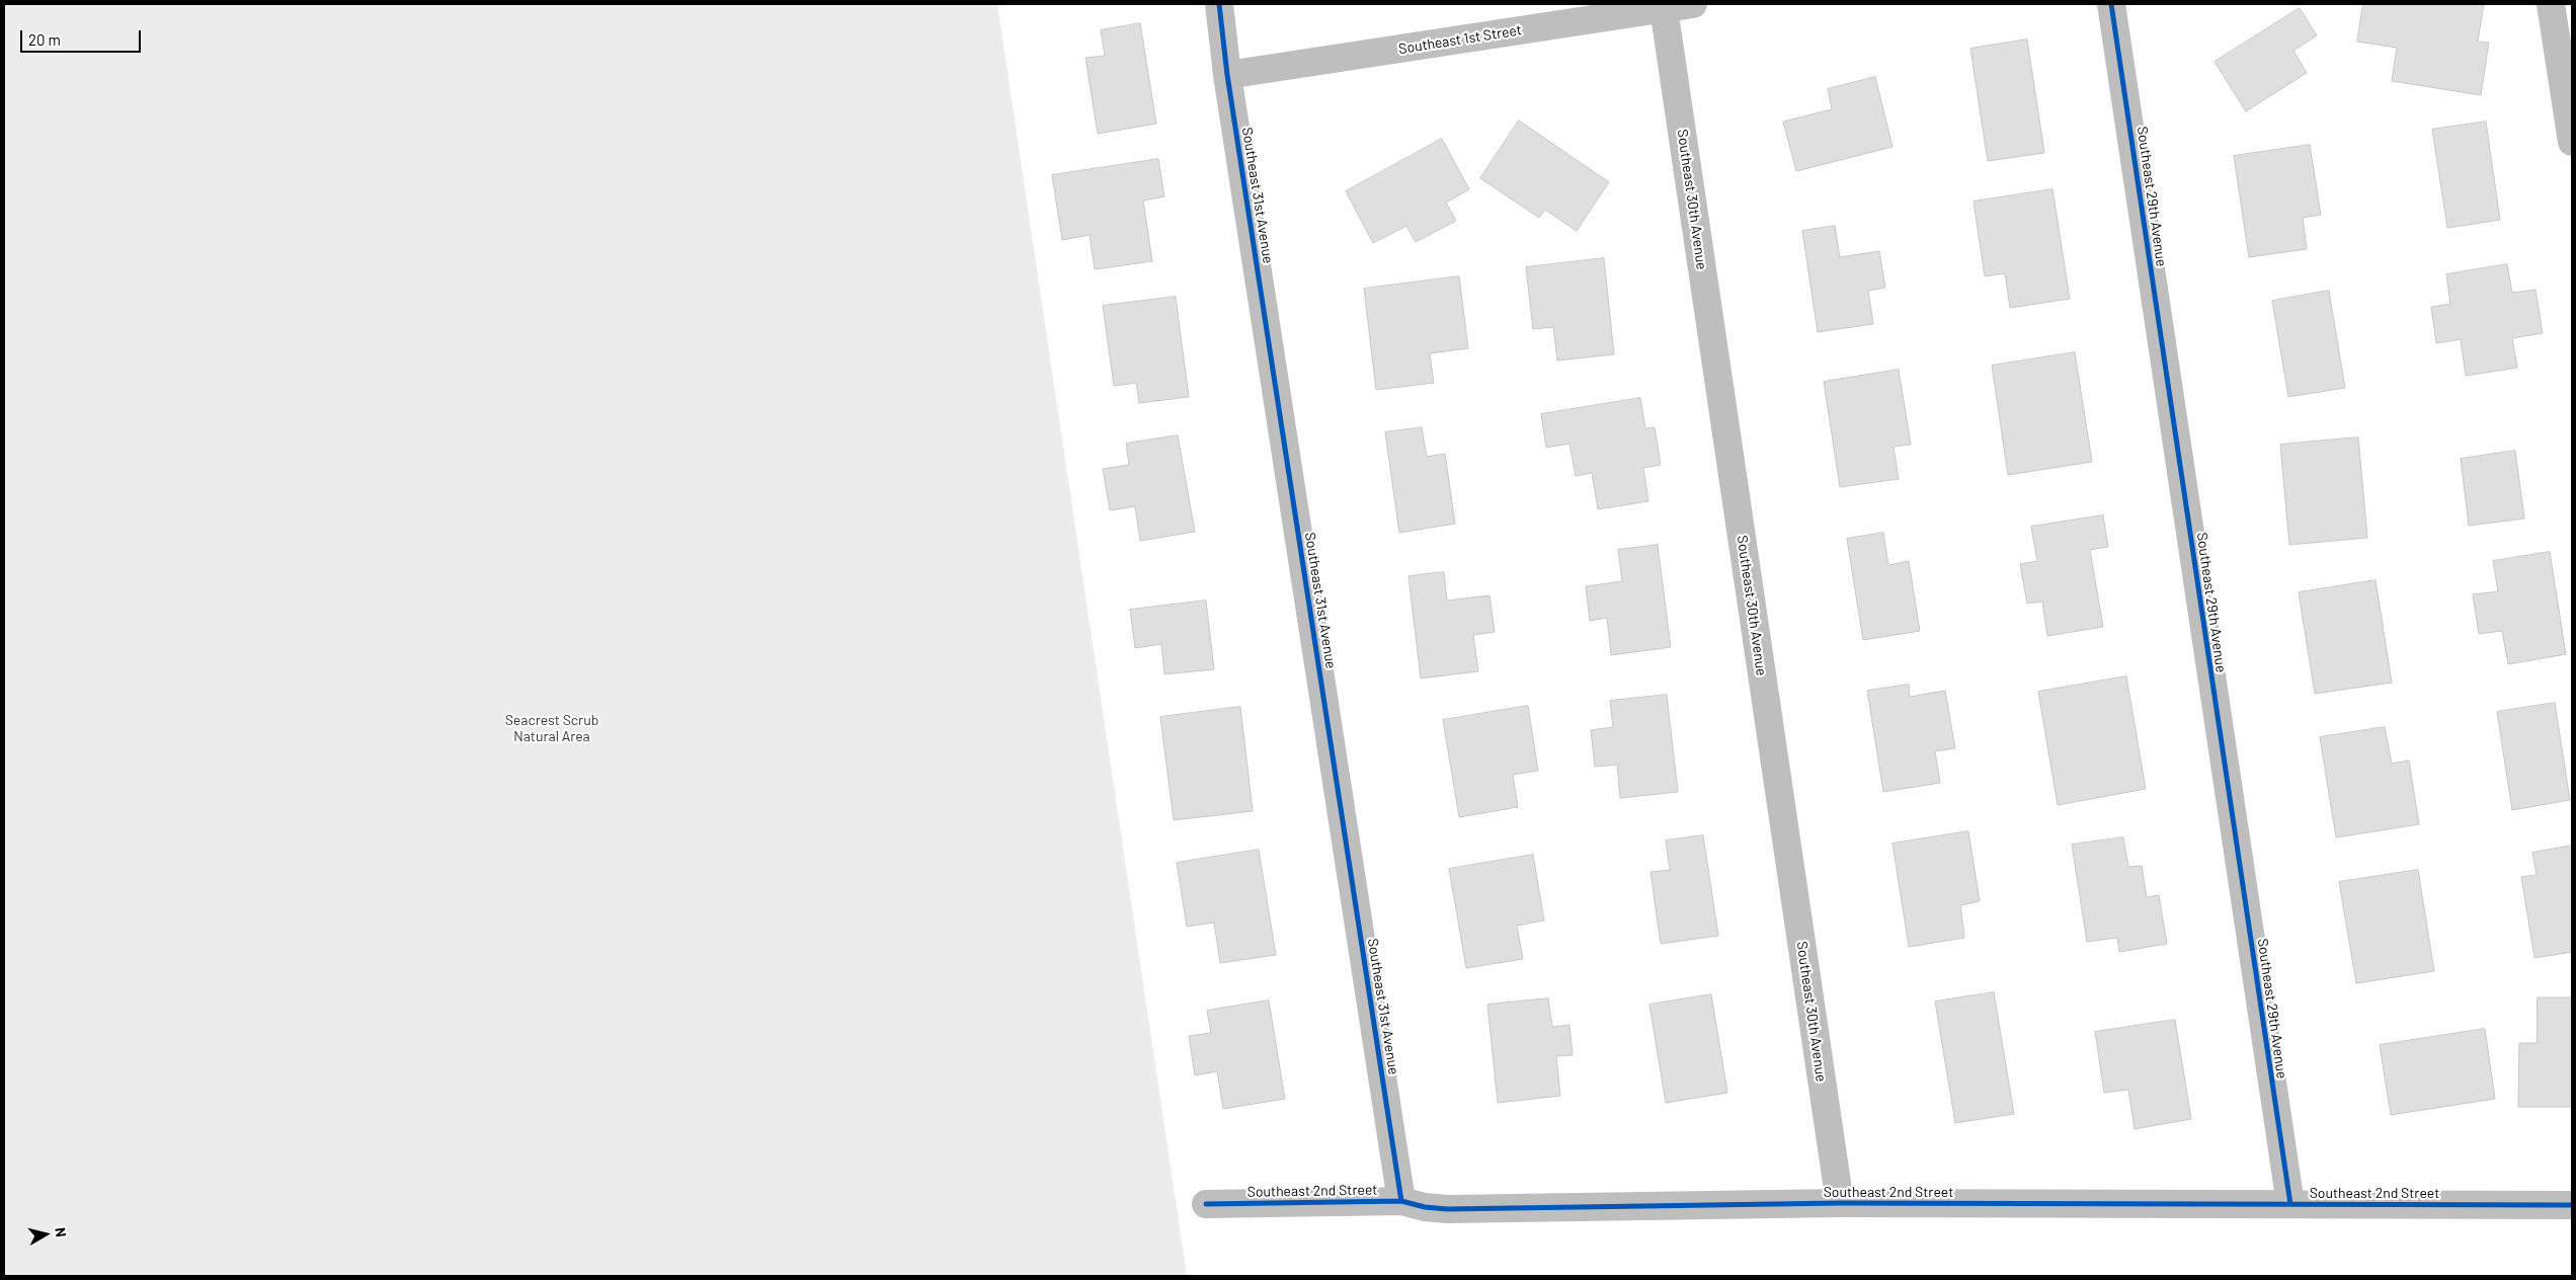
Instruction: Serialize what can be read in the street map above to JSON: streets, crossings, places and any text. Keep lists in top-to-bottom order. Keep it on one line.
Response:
{"streets":{"street":["Southeast 1st Street","Southeast 31st Avenue","Southeast 29th Avenue","Southeast 30th Avenue","Southeast 2nd Street"]},"crossings":[["Southeast 1st Street","Southeast 31st Avenue"],["Southeast 1st Street","Southeast 30th Avenue"],["Southeast 31st Avenue","Southeast 2nd Street"],["Southeast 29th Avenue","Southeast 2nd Street"],["Southeast 30th Avenue","Southeast 2nd Street"]],"parks":["Seacrest Scrub Natural Area"],"scale_bar":"20 m","north":"right"}
